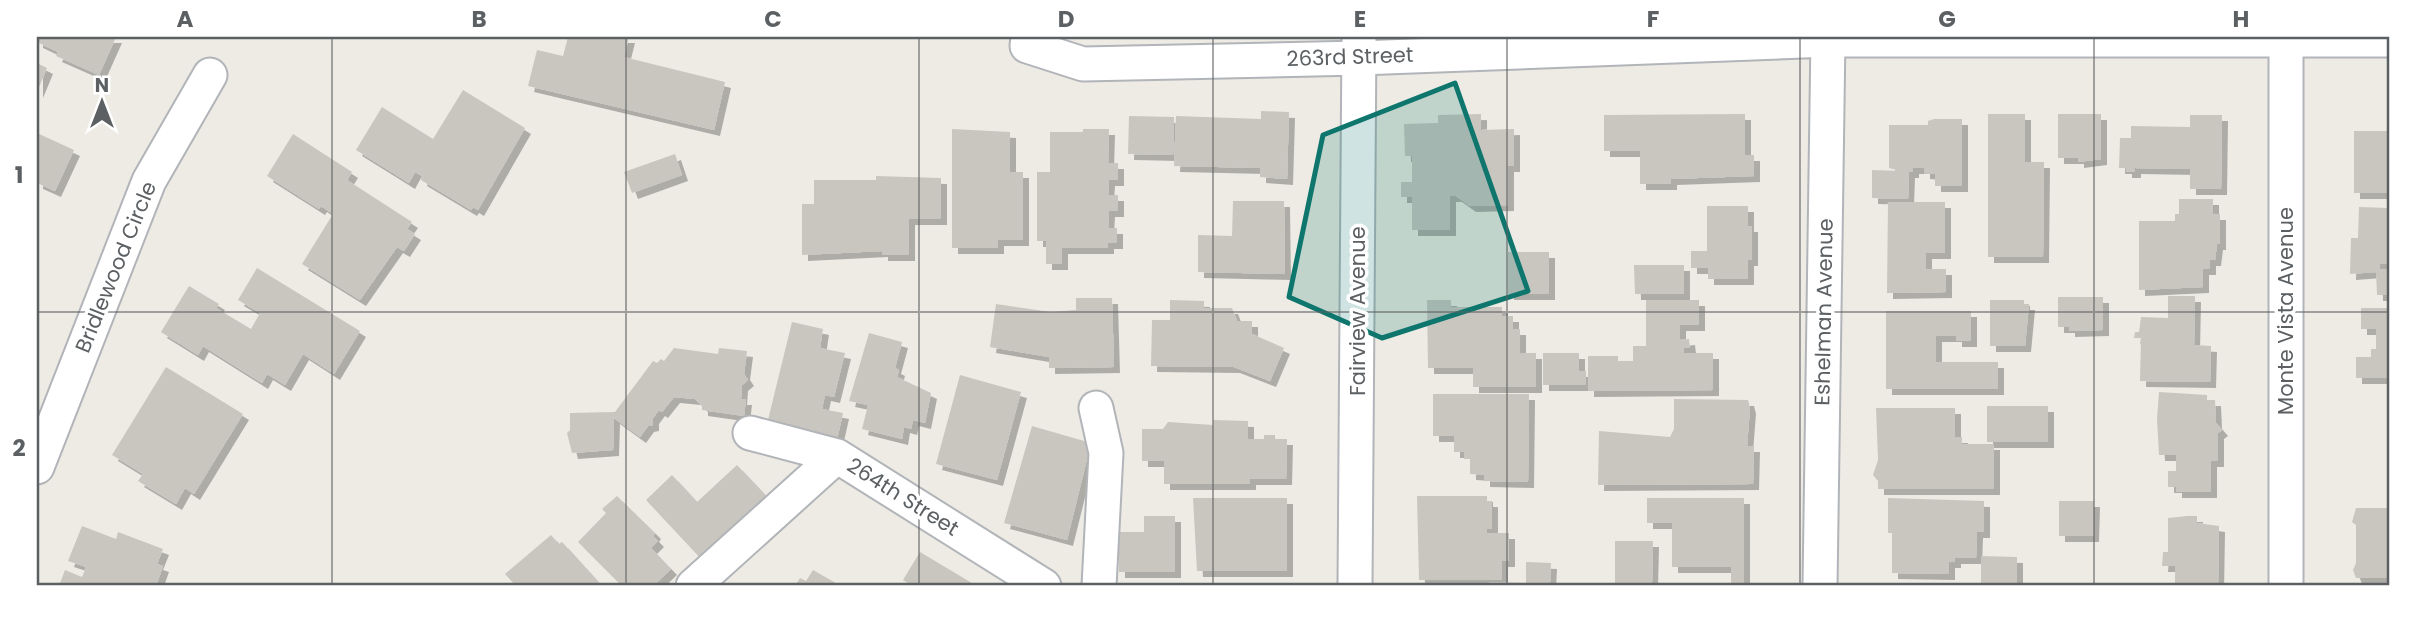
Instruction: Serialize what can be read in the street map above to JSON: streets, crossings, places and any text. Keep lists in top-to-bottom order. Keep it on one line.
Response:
{"streets":{"street":["263rd Street","Bridlewood Circle","Fairview Avenue","Monte Vista Avenue","Eshelman Avenue","264th Street"]},"crossings":[["263rd Street","Fairview Avenue"],["263rd Street","Monte Vista Avenue"],["263rd Street","Eshelman Avenue"]],"north":"top","grid":{"columns":["A","B","C","D","E","F","G","H"],"rows":["1","2"]}}
